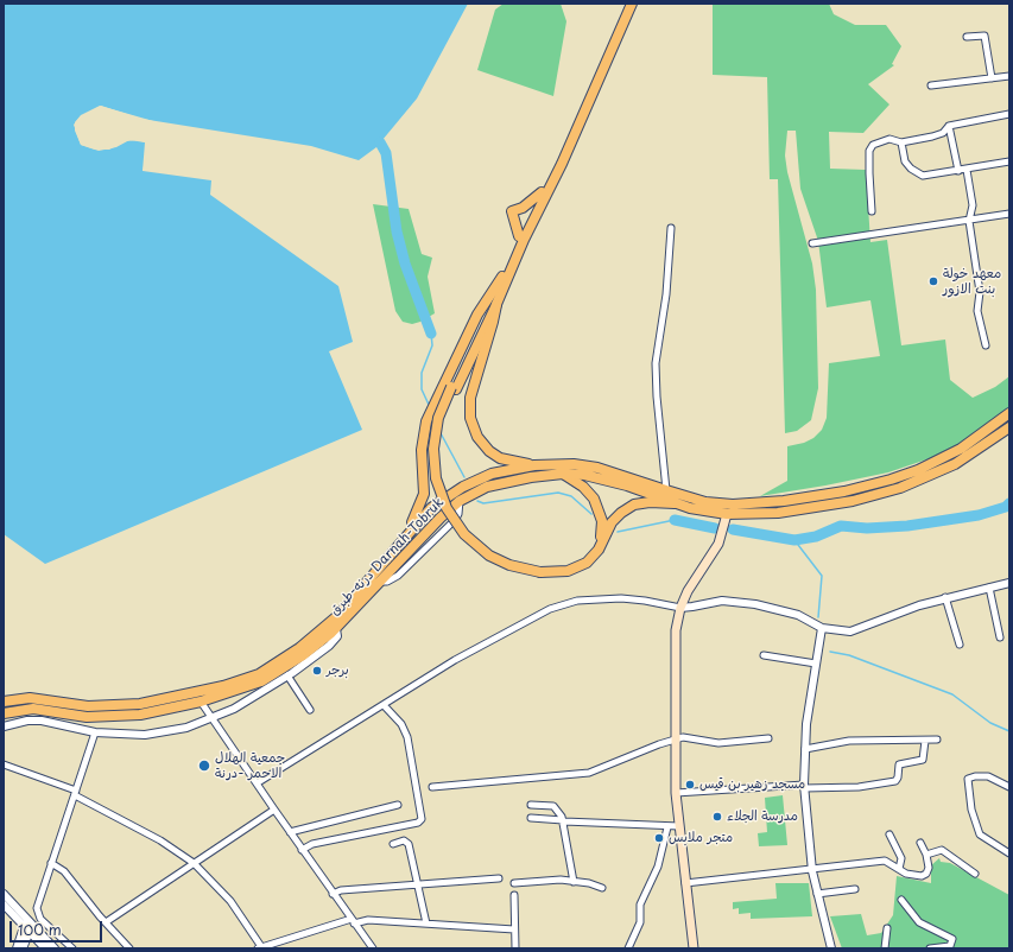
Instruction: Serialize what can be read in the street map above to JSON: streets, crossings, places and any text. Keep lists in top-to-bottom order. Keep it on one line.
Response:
{"streets":{"main road":["درنه-طبرق Darnah-Tobruk"]},"places":["معهد خولة بنت الازور","برجر","جمعية الهلال الاحمر -درنة","مسجد زهير بن قيس","مدرسة الجلاء","متجر ملابس"],"scale_bar":"100 m"}
